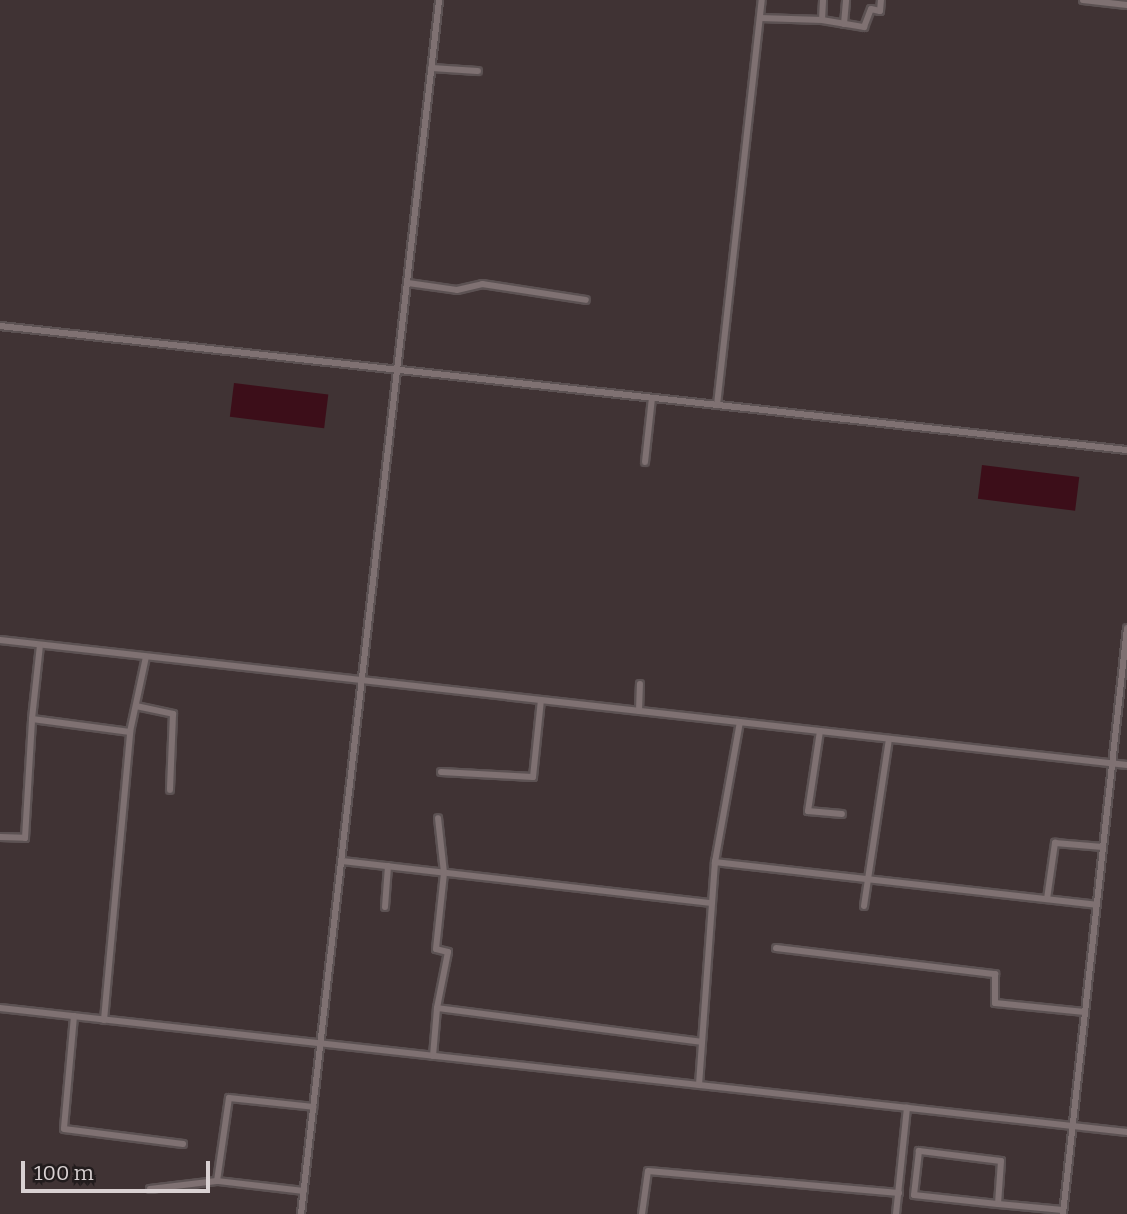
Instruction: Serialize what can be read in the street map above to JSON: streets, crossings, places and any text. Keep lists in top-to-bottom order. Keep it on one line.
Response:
{"scale_bar":"100 m"}
